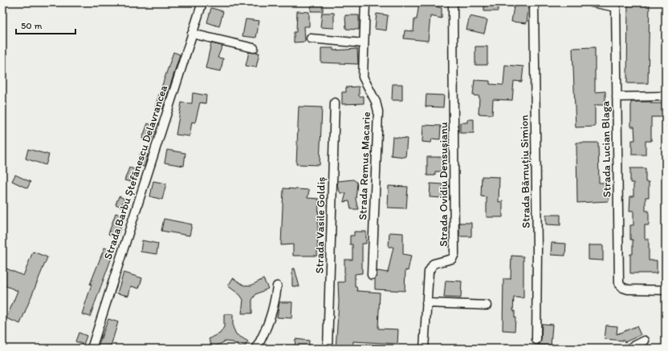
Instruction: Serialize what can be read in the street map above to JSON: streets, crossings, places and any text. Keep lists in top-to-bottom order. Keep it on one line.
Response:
{"streets":{"street":["Strada Lucian Blaga","Strada Remus Macarie","Strada Bărnuțiu Simion","Strada Barbu Ștefănescu Delavrancea","Strada Ovidiu Densușianu","Strada Vasile Goldiș"]},"scale_bar":"50 m"}
